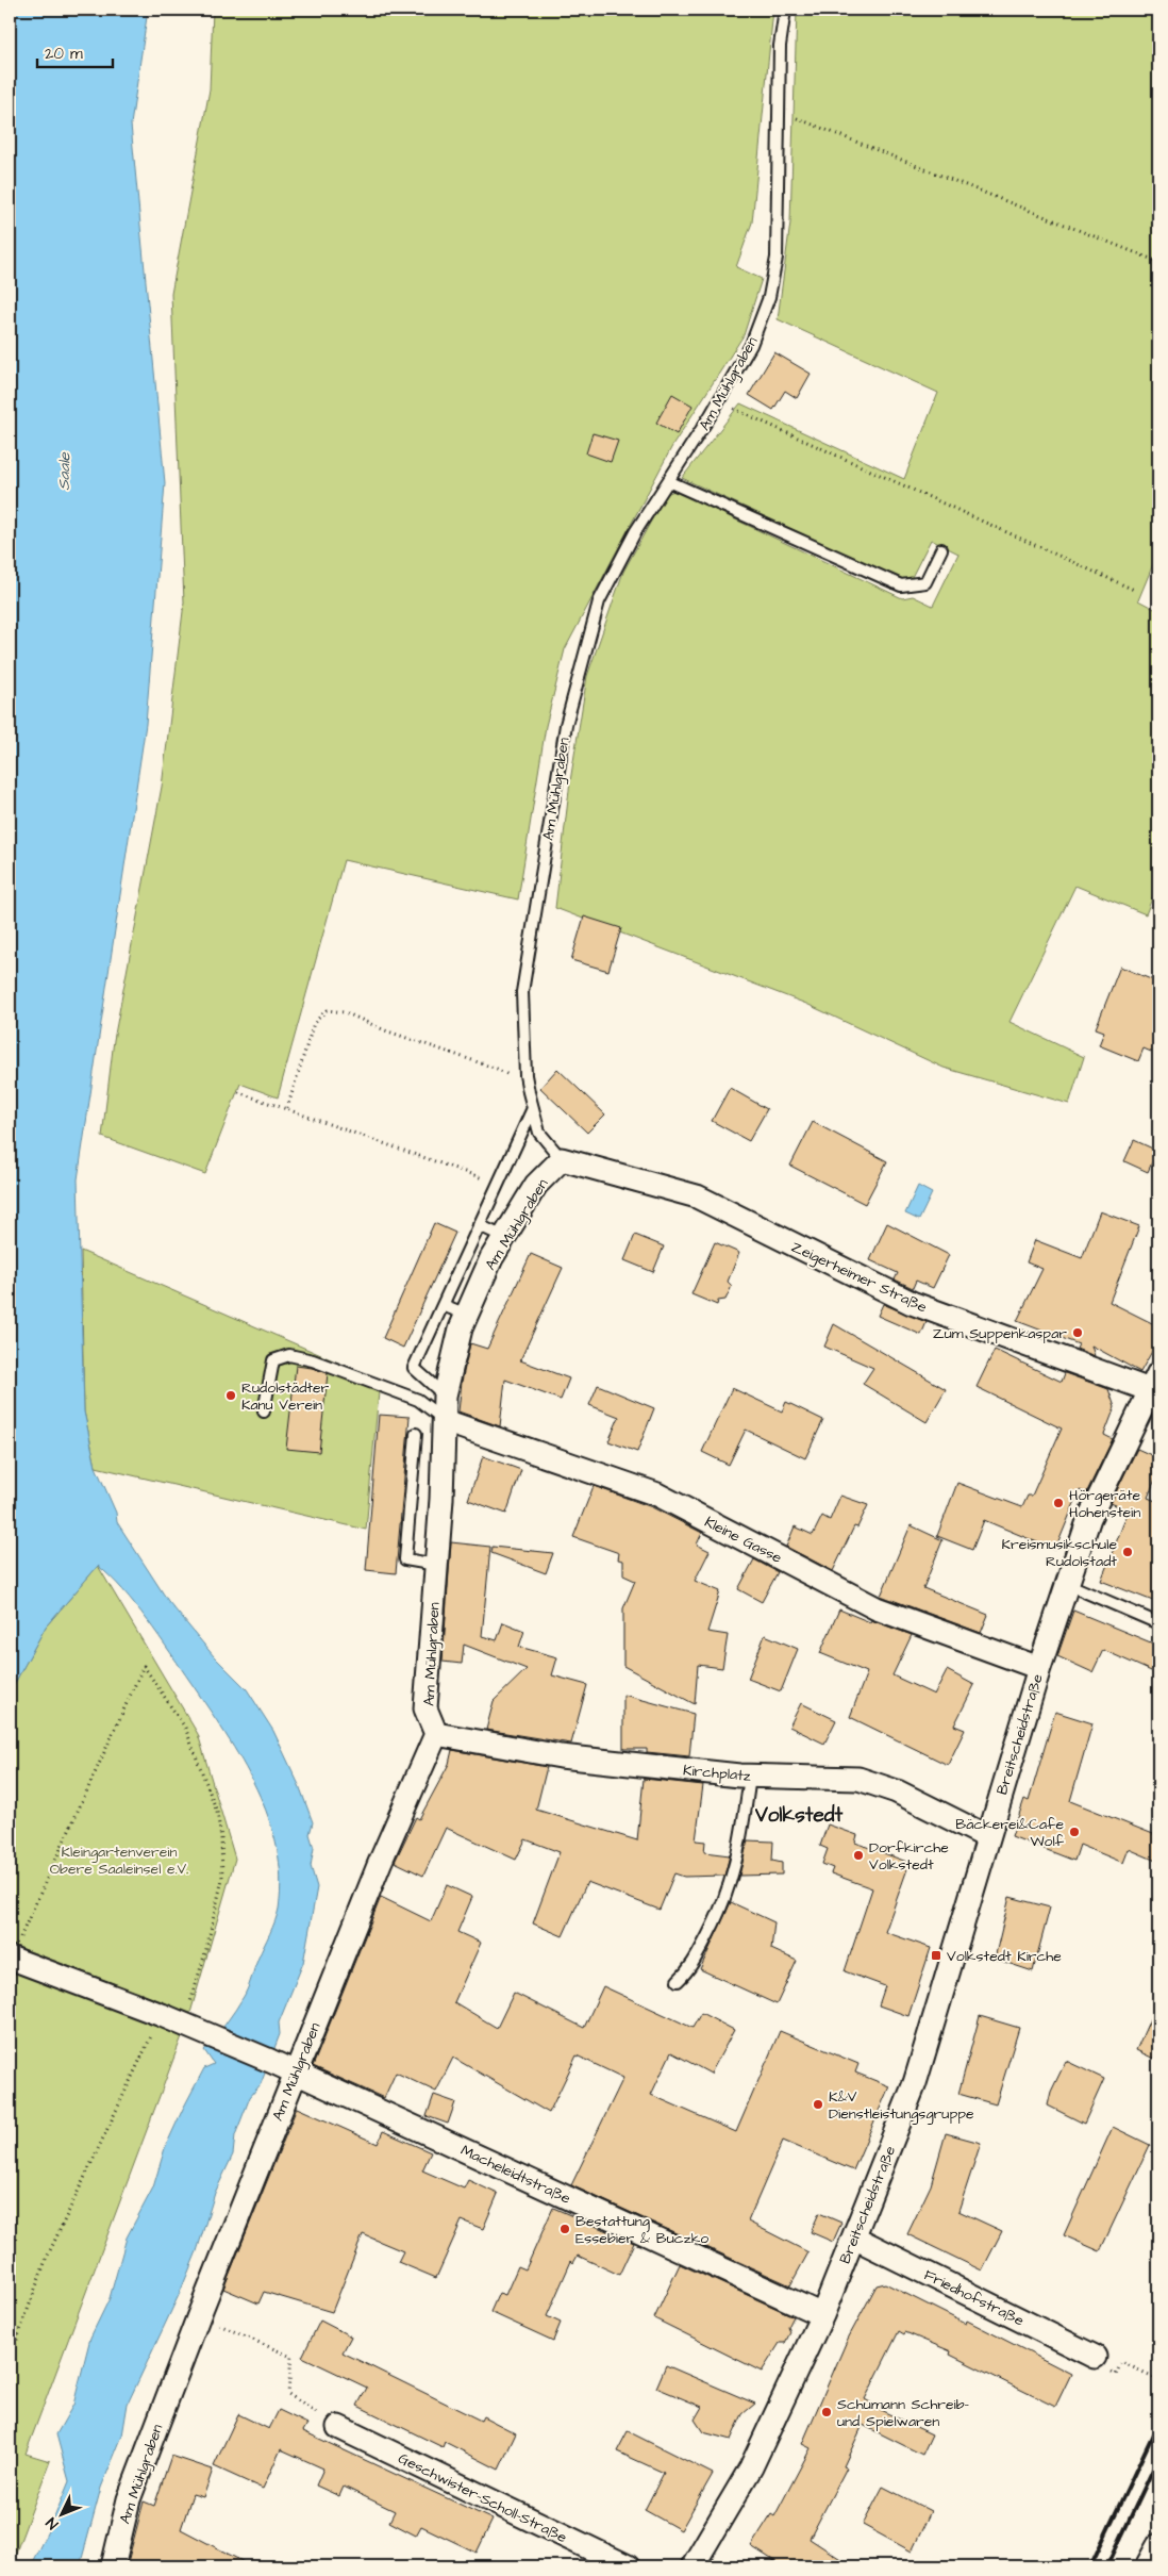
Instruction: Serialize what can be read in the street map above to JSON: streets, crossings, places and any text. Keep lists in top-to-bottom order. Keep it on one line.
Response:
{"streets":{"street":["Am Mühlgraben","Zeigerheimer Straße","Kleine Gasse","Breitscheidstraße","Kirchplatz","Macheleidtstraße","Friedhofstraße","Geschwister-Scholl-Straße"]},"crossings":[["Am Mühlgraben","Zeigerheimer Straße"],["Am Mühlgraben","Kleine Gasse"],["Am Mühlgraben","Kirchplatz"],["Am Mühlgraben","Macheleidtstraße"],["Zeigerheimer Straße","Breitscheidstraße"],["Kleine Gasse","Breitscheidstraße"],["Breitscheidstraße","Kirchplatz"],["Breitscheidstraße","Macheleidtstraße"],["Breitscheidstraße","Friedhofstraße"]],"districts":["Volkstedt"],"water":["Saale"],"parks":["Kleingartenverein Obere Saaleinsel e.V."],"places":{"other":["Zum Suppenkaspar","Rudolstädter Kanu Verein","Hörgeräte Hohenstein","Kreismusikschule Rudolstadt","Bäckerei&Cafe Wolf","Dorfkirche Volkstedt","K&V Dienstleistungsgruppe","Bestattung Essebier & Buczko","Schumann Schreib- und Spielwaren"],"transit":["Volkstedt Kirche"]},"scale_bar":"20 m","north":"bottom left"}
